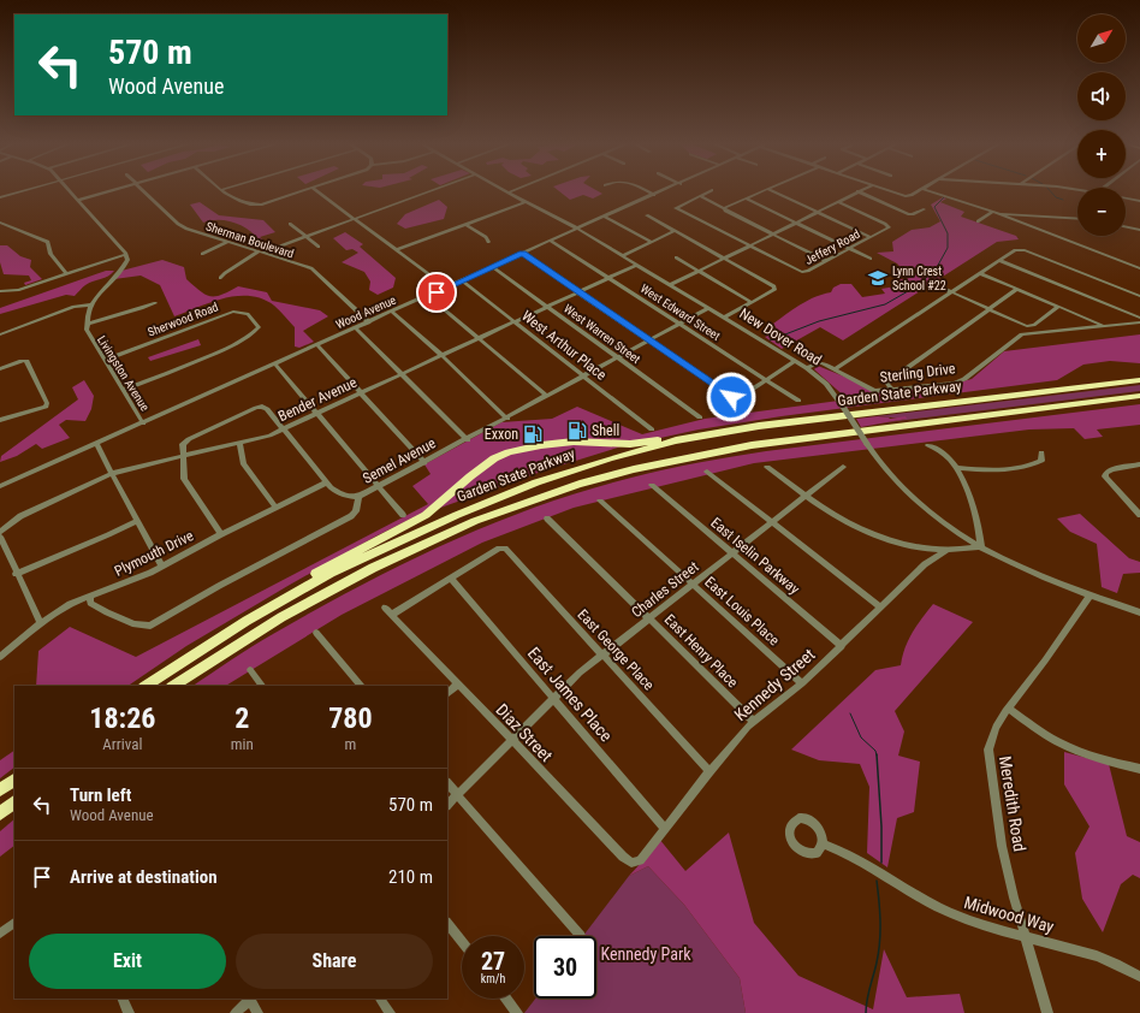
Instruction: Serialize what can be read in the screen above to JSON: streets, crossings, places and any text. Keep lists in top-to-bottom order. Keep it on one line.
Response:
{"streets":{"highway":["Garden State Parkway"],"street":["Sherman Boulevard","Jeffery Road","Wood Avenue","West Edward Street","Sherwood Road","West Warren Street","New Dover Road","West Arthur Place","Livingston Avenue","Sterling Drive","Bender Avenue","Semel Avenue","Plymouth Drive","East Iselin Parkway","Charles Street","East Louis Place","East George Place","East Henry Place","Kennedy Street","East James Place","Diaz Street","Meredith Road","Midwood Way"]},"crossings":[["Sherman Boulevard","Wood Avenue"],["Wood Avenue","West Edward Street"],["Wood Avenue","West Warren Street"],["Wood Avenue","New Dover Road"],["Wood Avenue","West Arthur Place"],["Wood Avenue","Livingston Avenue"],["West Edward Street","Bender Avenue"],["West Edward Street","Semel Avenue"],["Sherwood Road","Livingston Avenue"],["West Warren Street","Bender Avenue"],["West Warren Street","Semel Avenue"],["New Dover Road","Sterling Drive"],["New Dover Road","Bender Avenue"],["New Dover Road","Semel Avenue"],["New Dover Road","Meredith Road"],["West Arthur Place","Bender Avenue"],["West Arthur Place","Semel Avenue"],["Semel Avenue","Plymouth Drive"],["East Iselin Parkway","Charles Street"],["East Iselin Parkway","Kennedy Street"],["Charles Street","East Louis Place"],["Charles Street","East George Place"],["Charles Street","East Henry Place"],["Charles Street","East James Place"],["Charles Street","Diaz Street"],["East Louis Place","Kennedy Street"],["East George Place","Kennedy Street"],["East George Place","East James Place"],["East Henry Place","Kennedy Street"],["Kennedy Street","East James Place"],["Kennedy Street","Diaz Street"],["Meredith Road","Midwood Way"]],"parks":["Kennedy Park"],"places":{"school or university":["Lynn Crest School #22"],"fuel station":["Shell","Exxon"]},"north":"top right","page":{"map_buttons":["+","−"],"turn":["570 m","Wood Avenue"],"eta":["18:26","Arrival","2","min","780","m"],"list":[{"name":"Turn left","note":"Wood Avenue","value":"570 m"},{"name":"Arrive at destination","value":"210 m"}],"buttons":["Exit","Share"],"speed":"27 km/h","limit":"30"}}
